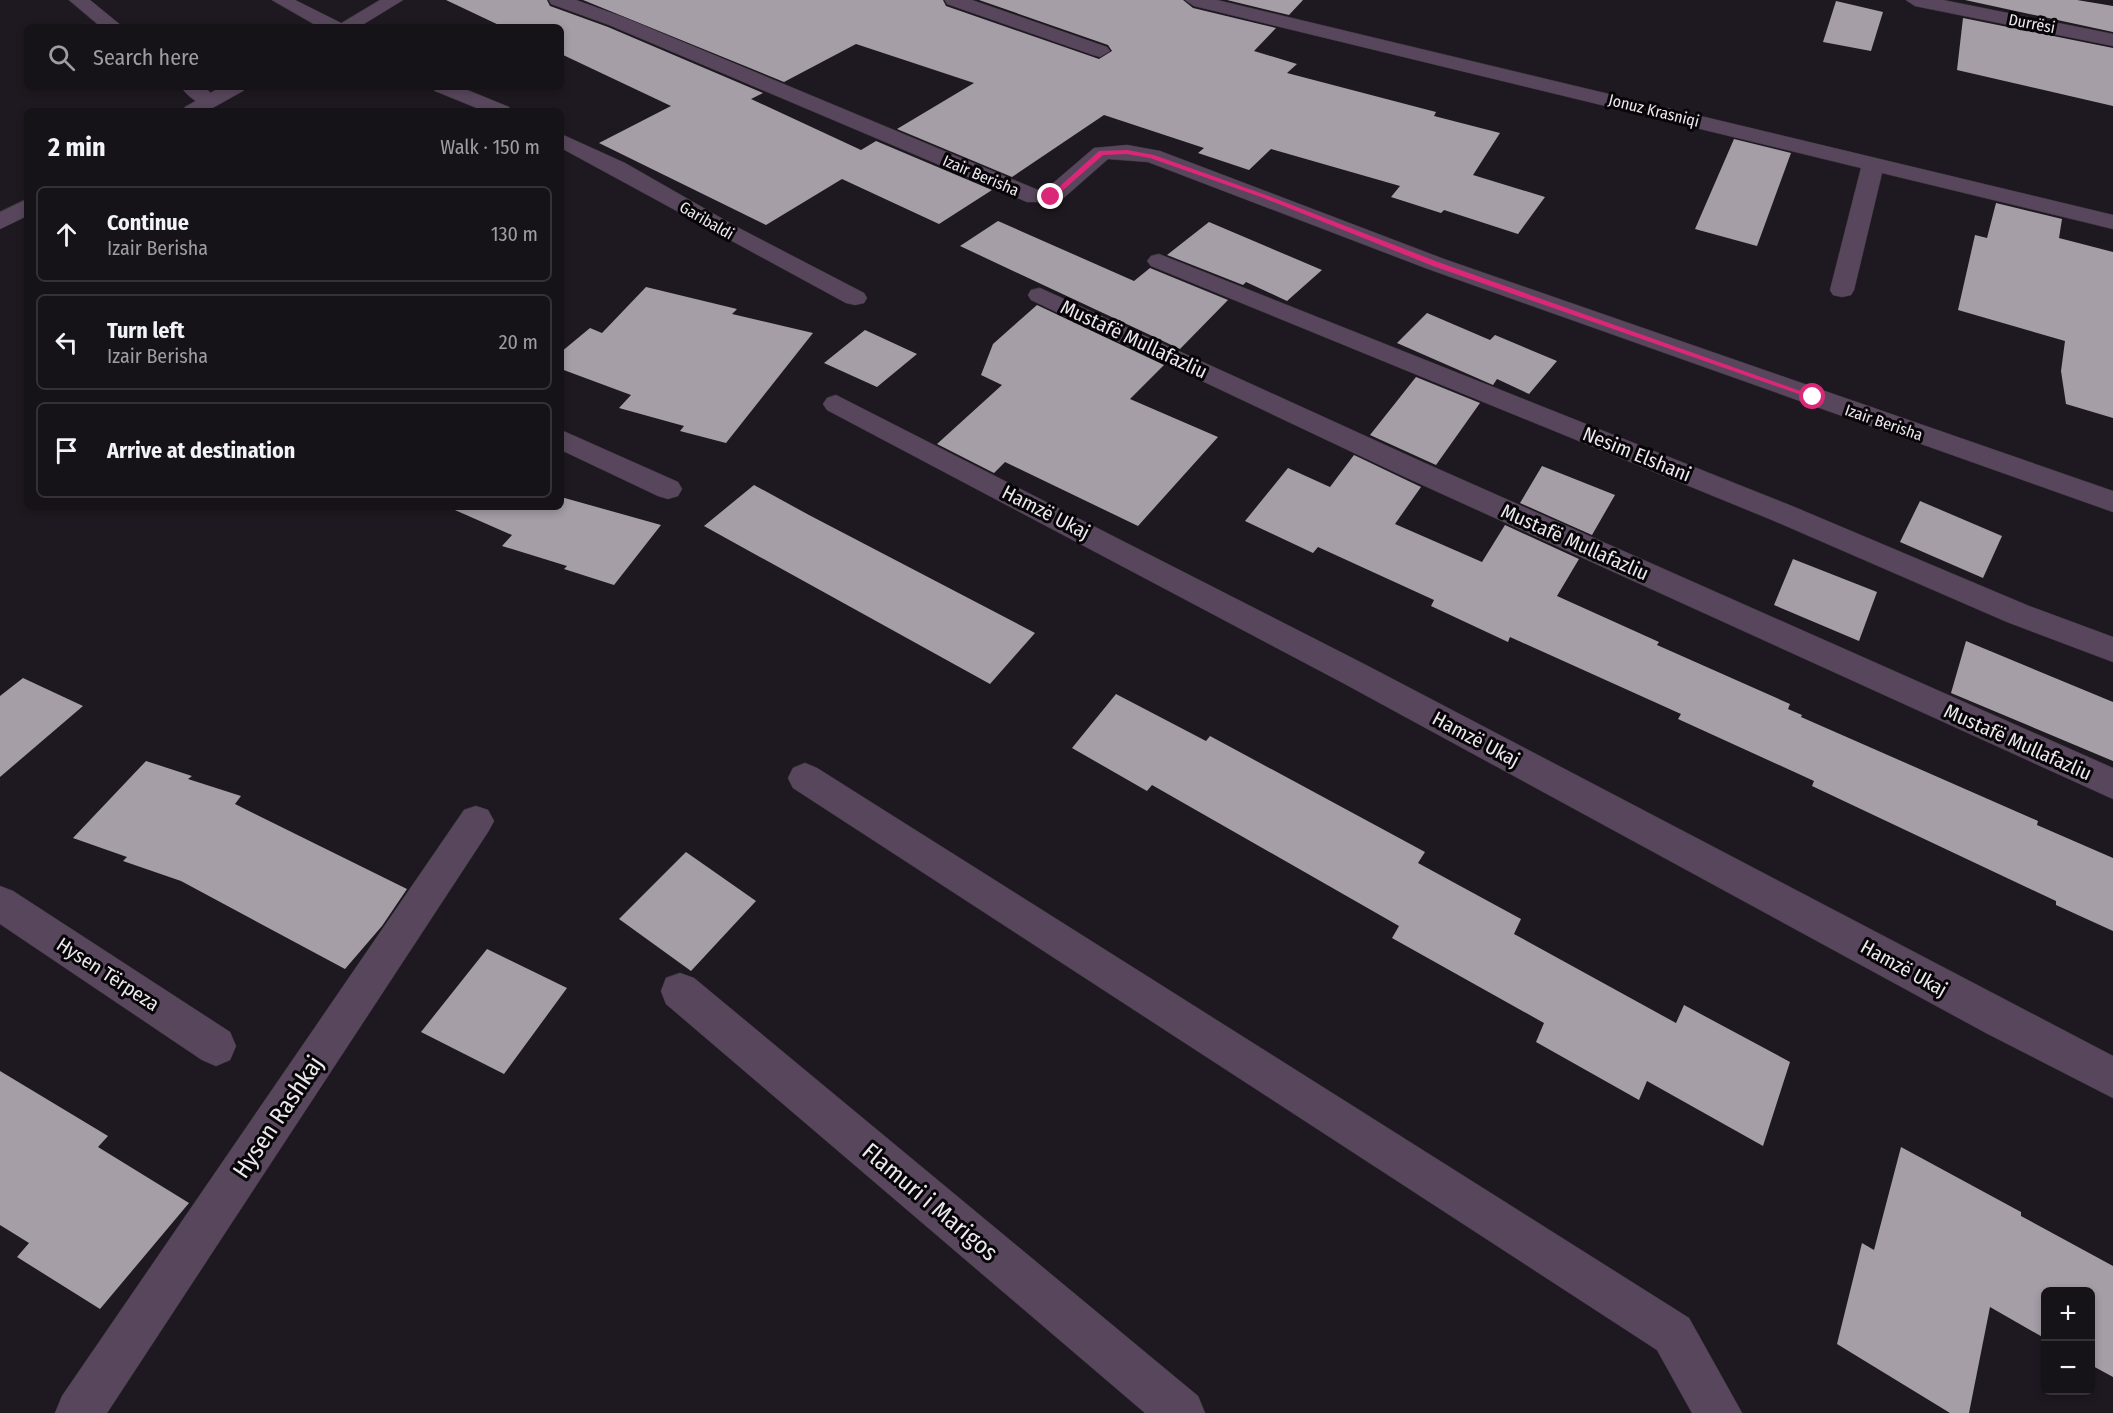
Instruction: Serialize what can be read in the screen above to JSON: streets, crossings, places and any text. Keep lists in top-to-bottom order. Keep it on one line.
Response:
{"streets":{"street":["Durrësi","Jonuz Krasniqi","Izair Berisha","Garibaldi","Mustafë Mullafazliu","Nesim Elshani","Hamzë Ukaj","Hysen Tërpeza","Hysen Rashkaj","Flamuri i Marigos"]},"page":{"search":"Search here","heading":["2 min","Walk · 150 m"],"list":[["Continue","Izair Berisha","130 m"],["Turn left","Izair Berisha","20 m"],"Arrive at destination"],"map_buttons":["+","−"]}}
